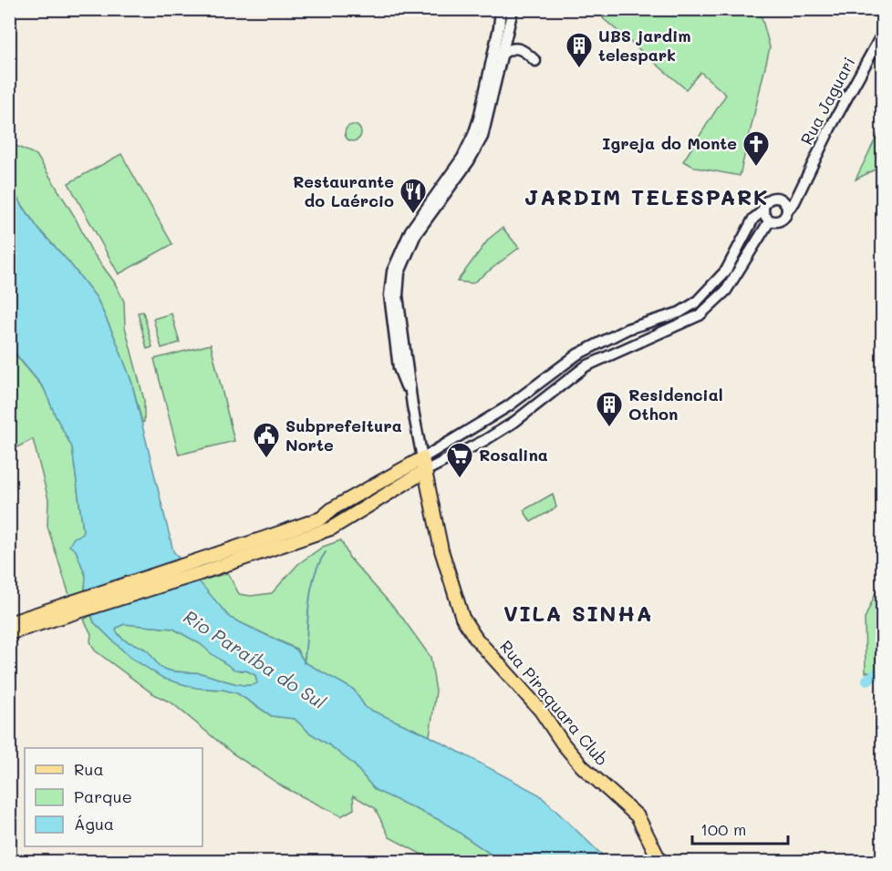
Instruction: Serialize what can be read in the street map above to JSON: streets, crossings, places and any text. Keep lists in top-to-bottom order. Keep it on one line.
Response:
{"streets":{"main road":["Rua Piraquara Club"],"street":["Rua Jaguari"]},"districts":["JARDIM TELESPARK","VILA SINHA"],"water":["Rio Paraíba do Sul"],"places":{"building":["UBS jardim telespark","Residencial Othon"],"church":["Igreja do Monte"],"restaurant":["Restaurante do Laércio"],"public building":["Subprefeitura Norte"],"supermarket":["Rosalina"]},"legend":["Rua","Parque","Água"],"scale_bar":"100 m"}
